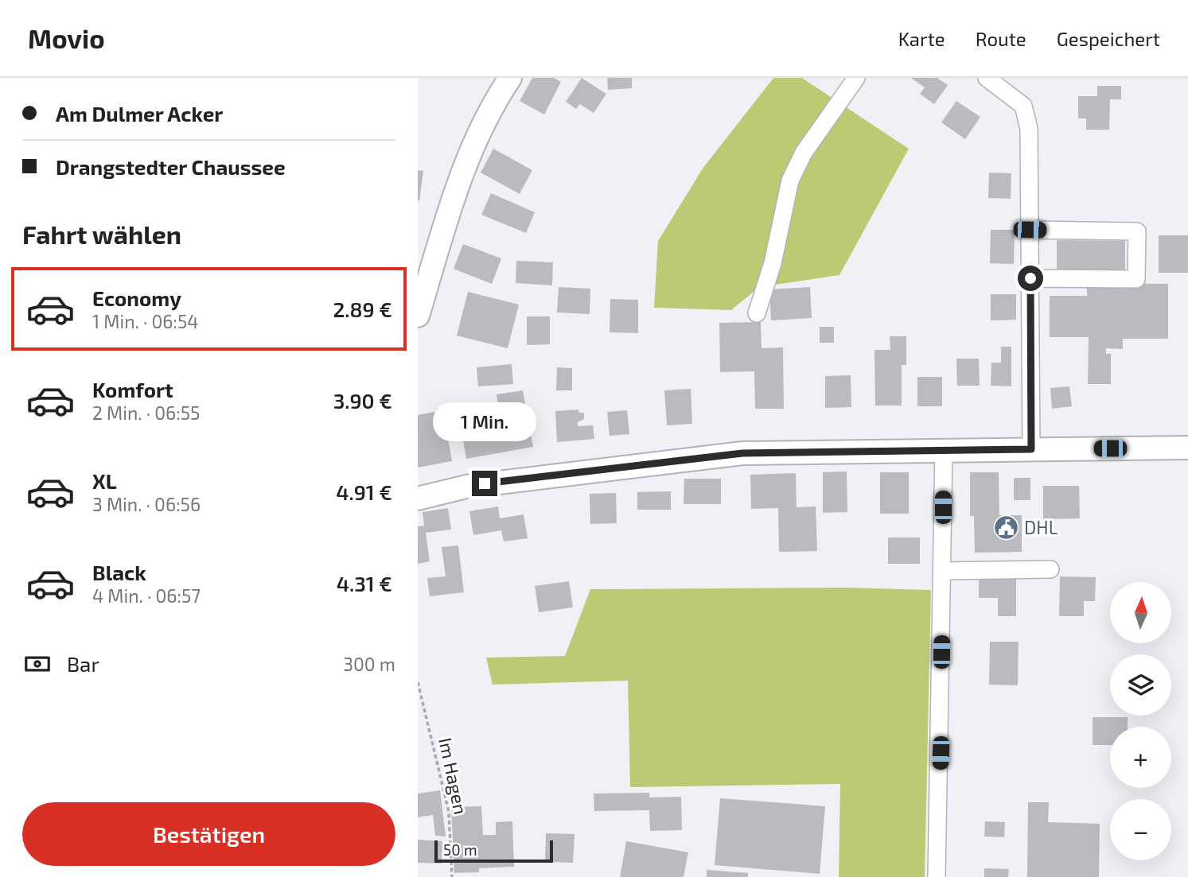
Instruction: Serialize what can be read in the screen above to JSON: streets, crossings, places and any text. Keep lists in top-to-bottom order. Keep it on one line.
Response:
{"streets":{"path":["Im Hagen"]},"places":{"public building":["DHL"]},"scale_bar":"50 m","north":"top","page":{"header":"Movio","nav":["Karte","Route","Gespeichert"],"banner":["Am Dulmer Acker","Drangstedter Chaussee"],"heading":"Fahrt wählen","list":[{"name":"Economy","note":"1 Min. · 06:54","value":"2.89 €"},{"name":"Komfort","note":"2 Min. · 06:55","value":"3.90 €"},{"name":"XL","note":"3 Min. · 06:56","value":"4.91 €"},{"name":"Black","note":"4 Min. · 06:57","value":"4.31 €"}],"bubble":"1 Min.","map_buttons":["+","−"],"pay":["Bar","300 m"],"buttons":"Bestätigen","scale":"50 m"}}
